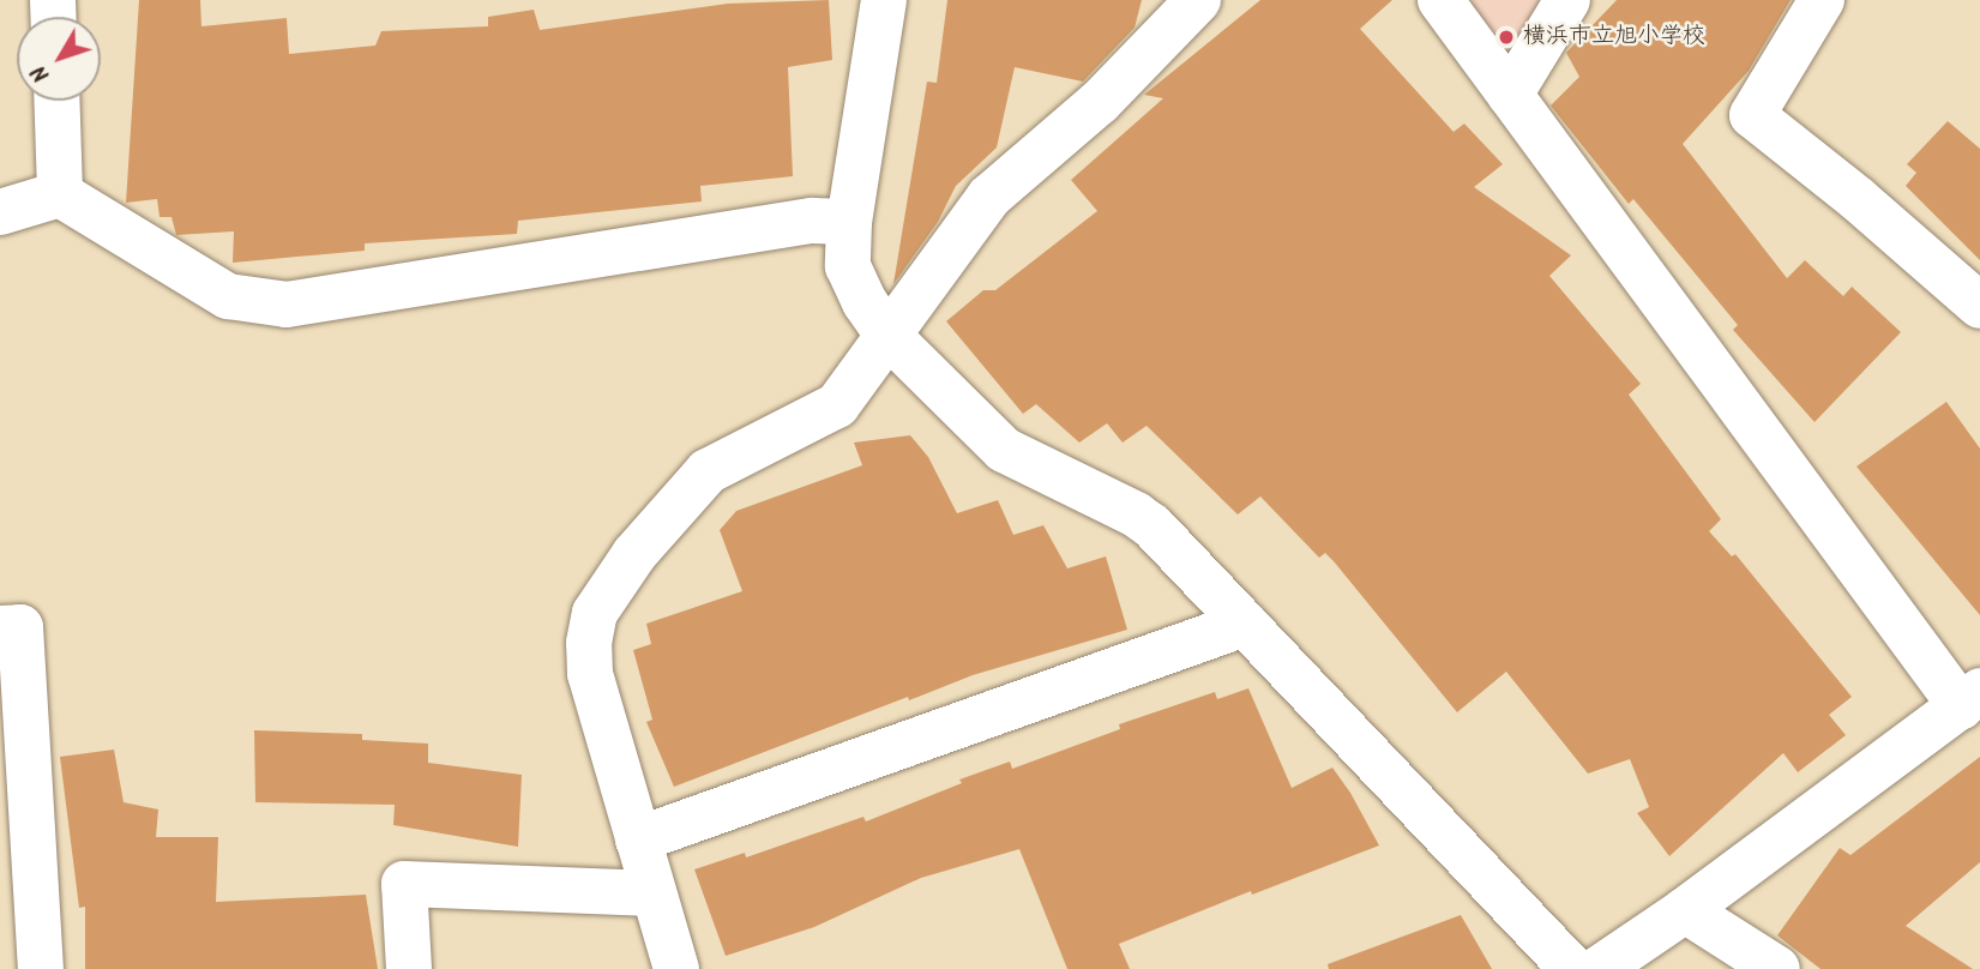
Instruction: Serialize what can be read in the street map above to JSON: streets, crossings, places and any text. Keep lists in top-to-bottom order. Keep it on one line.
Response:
{"places":["横浜市立旭小学校"],"north":"bottom left"}
